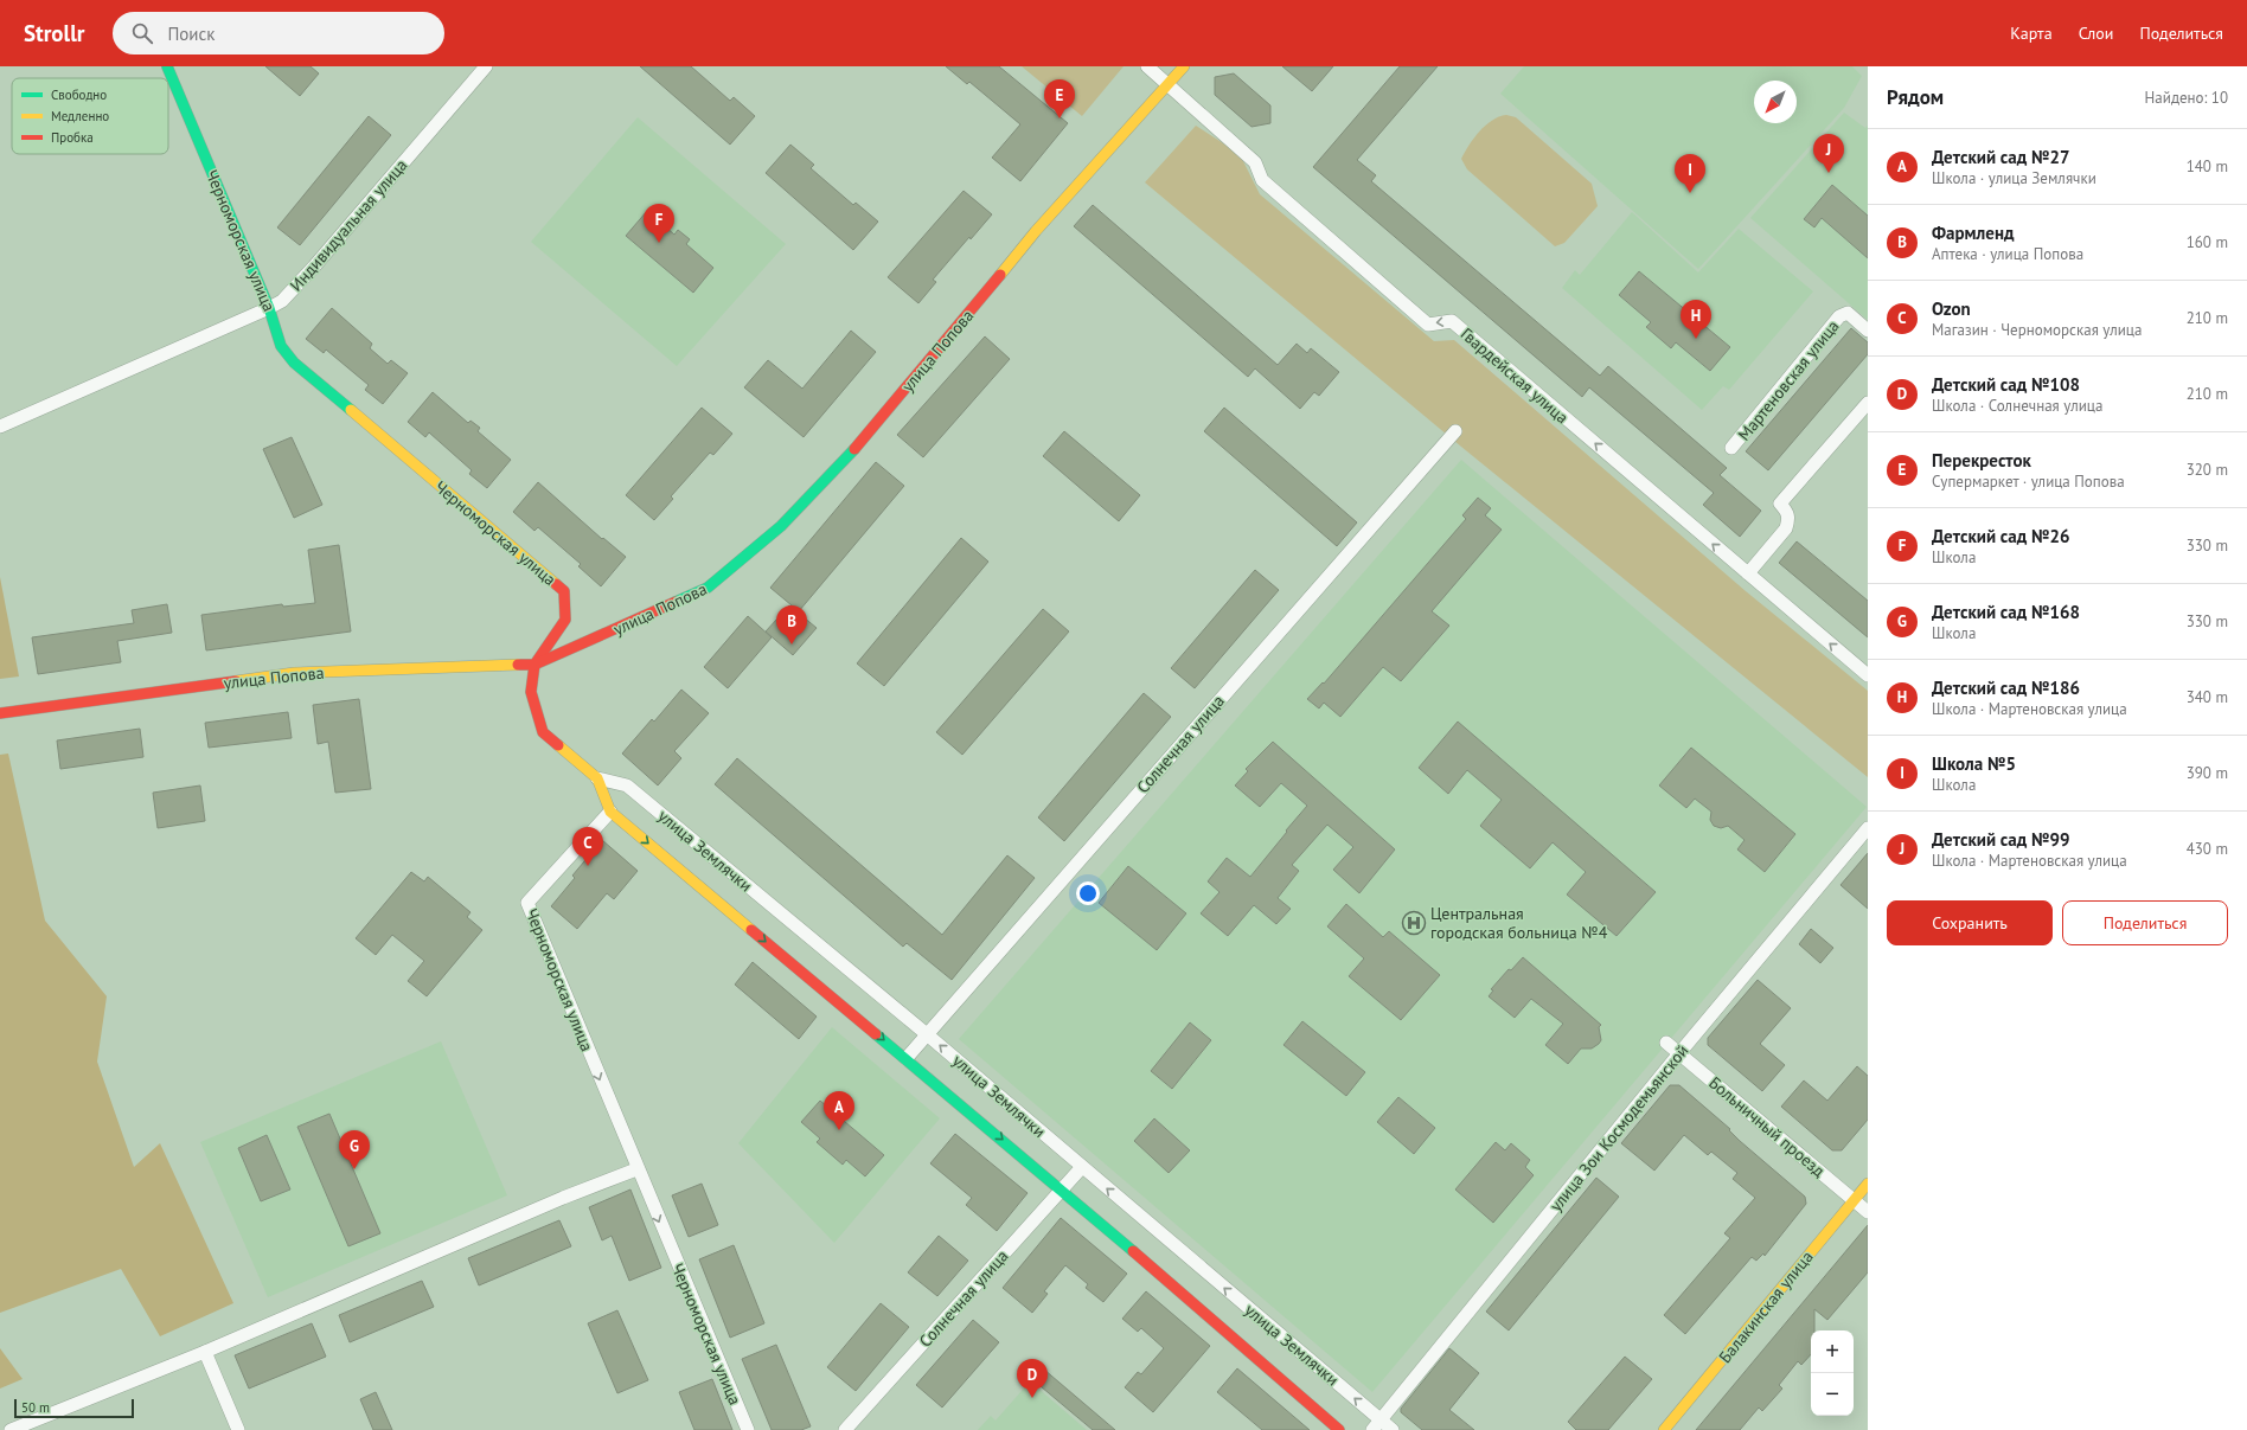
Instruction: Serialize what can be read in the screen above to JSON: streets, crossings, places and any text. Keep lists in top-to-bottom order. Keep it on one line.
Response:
{"streets":{"street":["Индивидуальная улица","Черноморская улица","улица Попова","Гвардейская улица","Мартеновская улица","Солнечная улица","улица Землячки","Больничный проезд","улица Зои Космодемьянской","Балакинская улица"]},"crossings":[["Индивидуальная улица","Черноморская улица"],["Черноморская улица","улица Попова"],["Черноморская улица","улица Землячки"],["улица Попова","Гвардейская улица"],["Солнечная улица","улица Землячки"],["улица Землячки","улица Зои Космодемьянской"],["Больничный проезд","улица Зои Космодемьянской"],["Больничный проезд","Балакинская улица"]],"one_way":["Черноморская улица","Гвардейская улица"],"places":{"hospital":["Центральная городская больница №4"]},"legend":["Свободно","Медленно","Пробка"],"scale_bar":"50 m","north":"bottom left","page":{"header":"Strollr","search":"Поиск","nav":["Карта","Слои","Поделиться"],"heading":["Рядом","Найдено: 10"],"pins":["E","J","I","F","H","B","C","A","G","D"],"list":[{"mark":"A","name":"Детский сад №27","note":"Школа · улица Землячки","value":"140 m"},{"mark":"B","name":"Фармленд","note":"Аптека · улица Попова","value":"160 m"},{"mark":"C","name":"Ozon","note":"Магазин · Черноморская улица","value":"210 m"},{"mark":"D","name":"Детский сад №108","note":"Школа · Солнечная улица","value":"210 m"},{"mark":"E","name":"Перекресток","note":"Супермаркет · улица Попова","value":"320 m"},{"mark":"F","name":"Детский сад №26","note":"Школа","value":"330 m"},{"mark":"G","name":"Детский сад №168","note":"Школа","value":"330 m"},{"mark":"H","name":"Детский сад №186","note":"Школа · Мартеновская улица","value":"340 m"},{"mark":"I","name":"Школа №5","note":"Школа","value":"390 m"},{"mark":"J","name":"Детский сад №99","note":"Школа · Мартеновская улица","value":"430 m"}],"buttons":["Сохранить","Поделиться"],"map_buttons":["+","−"],"scale":"50 m"}}
